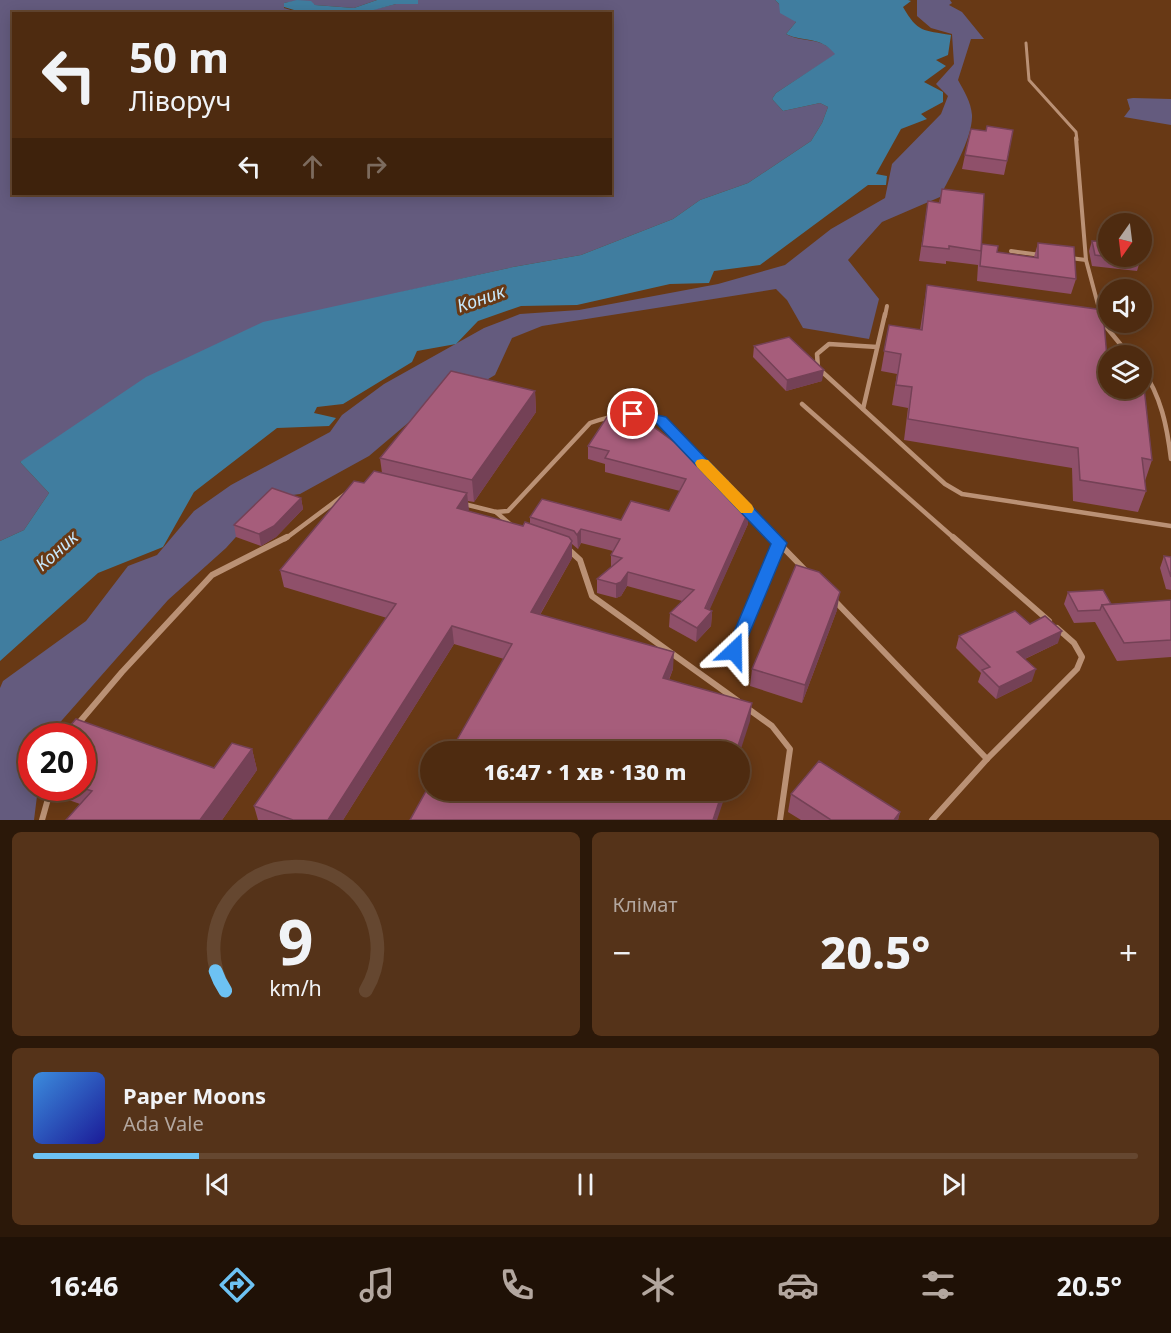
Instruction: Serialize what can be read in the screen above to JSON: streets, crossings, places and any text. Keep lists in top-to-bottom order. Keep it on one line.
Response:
{"water":["Коник"],"north":"bottom","page":{"turn":["50 m","Ліворуч"],"limit":"20","trip":"16:47 · 1 хв · 130 m","tile":"Клімат","heat":["−","20.5°","+"],"song":["Paper Moons","Ada Vale"],"tabs":["16:46","20.5°"],"gauge":["9","km/h"]}}
